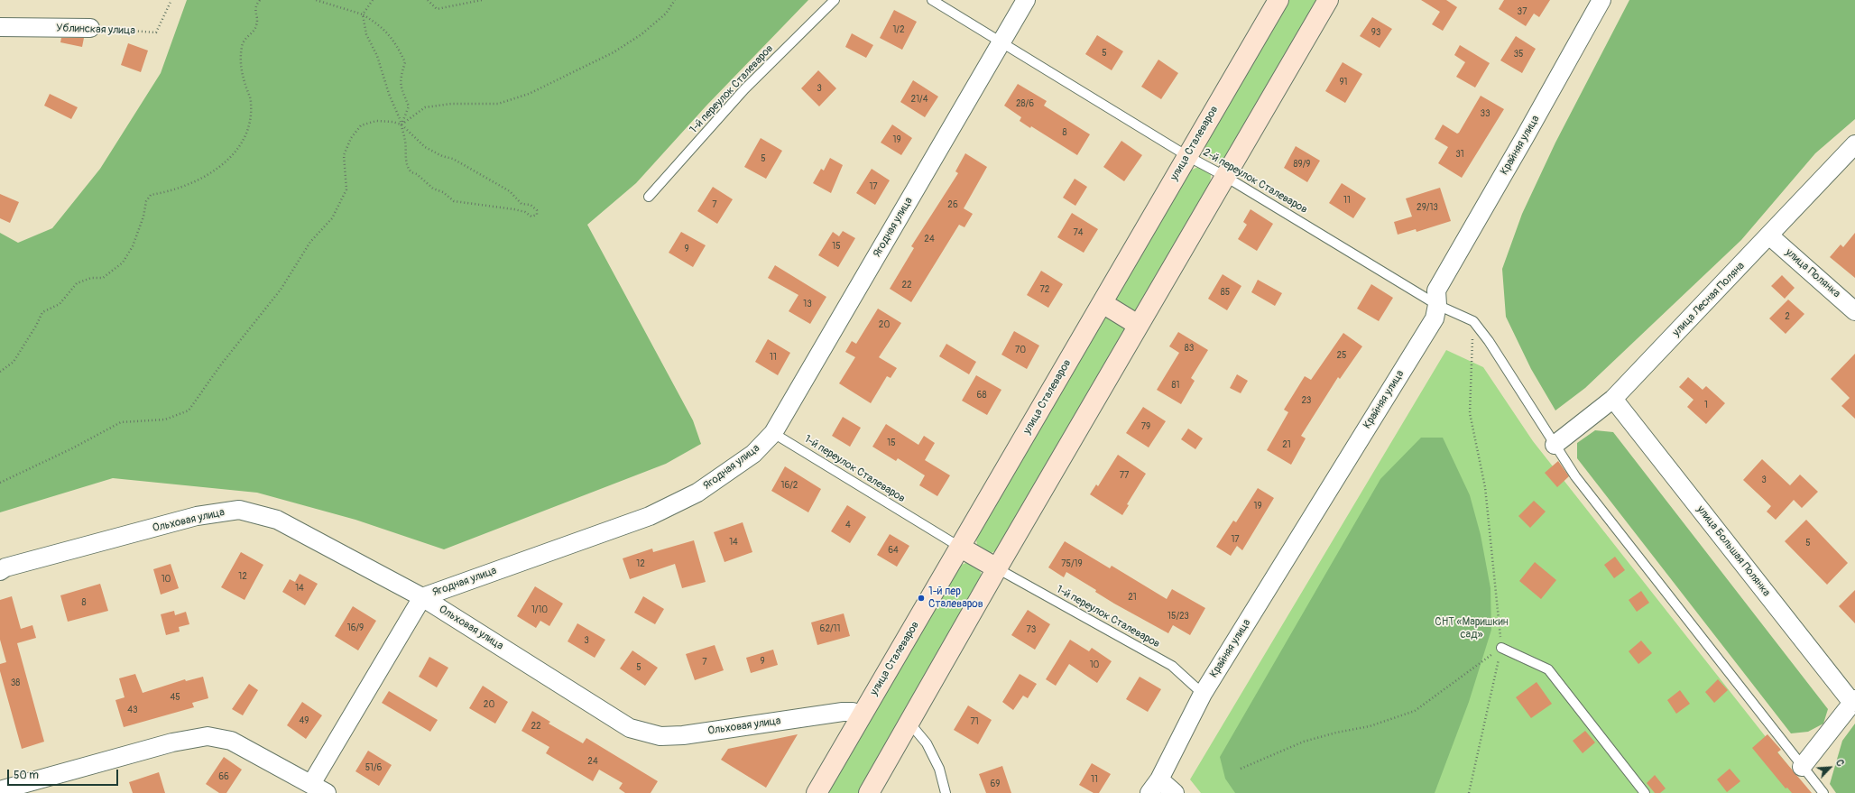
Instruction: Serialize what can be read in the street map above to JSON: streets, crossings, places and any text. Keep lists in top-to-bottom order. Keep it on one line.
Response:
{"streets":{"main road":["улица Сталеваров"],"street":["Ублинская улица","Крайняя улица","Ягодная улица","улица Полянка","улица Лесная Поляна","Ольховая улица","улица Большая Полянка"],"lane":["1-й переулок Сталеваров","2-й переулок Сталеваров"]},"crossings":[["1-й переулок Сталеваров","улица Сталеваров"],["1-й переулок Сталеваров","Крайняя улица"],["1-й переулок Сталеваров","Ягодная улица"],["улица Сталеваров","2-й переулок Сталеваров"],["улица Сталеваров","Ольховая улица"],["Крайняя улица","2-й переулок Сталеваров"],["2-й переулок Сталеваров","Ягодная улица"],["Ягодная улица","Ольховая улица"],["улица Полянка","улица Лесная Поляна"],["улица Лесная Поляна","улица Большая Полянка"]],"parks":["СНТ «Маришкин сад»"],"places":["1-й пер Сталеваров"],"house_numbers":["37","1/2","93","5","35","91","3","21/4","28/6","33","8","19","31","5","89/9","17","11","7","26","29/13","74","24","15","9","22","72","85","13","2","20","83","70","25","11","81","68","23","1","79","15","21","77","3","16/2","19","4","17","14","5","64","12","75/19","12","10","14","21","8","1/10","15/23","16/9","62/11","73","3","9","7","10","5","38","45","20","43","49","71","22","24","51/6","66","11","69"],"scale_bar":"50 m","north":"top right"}
